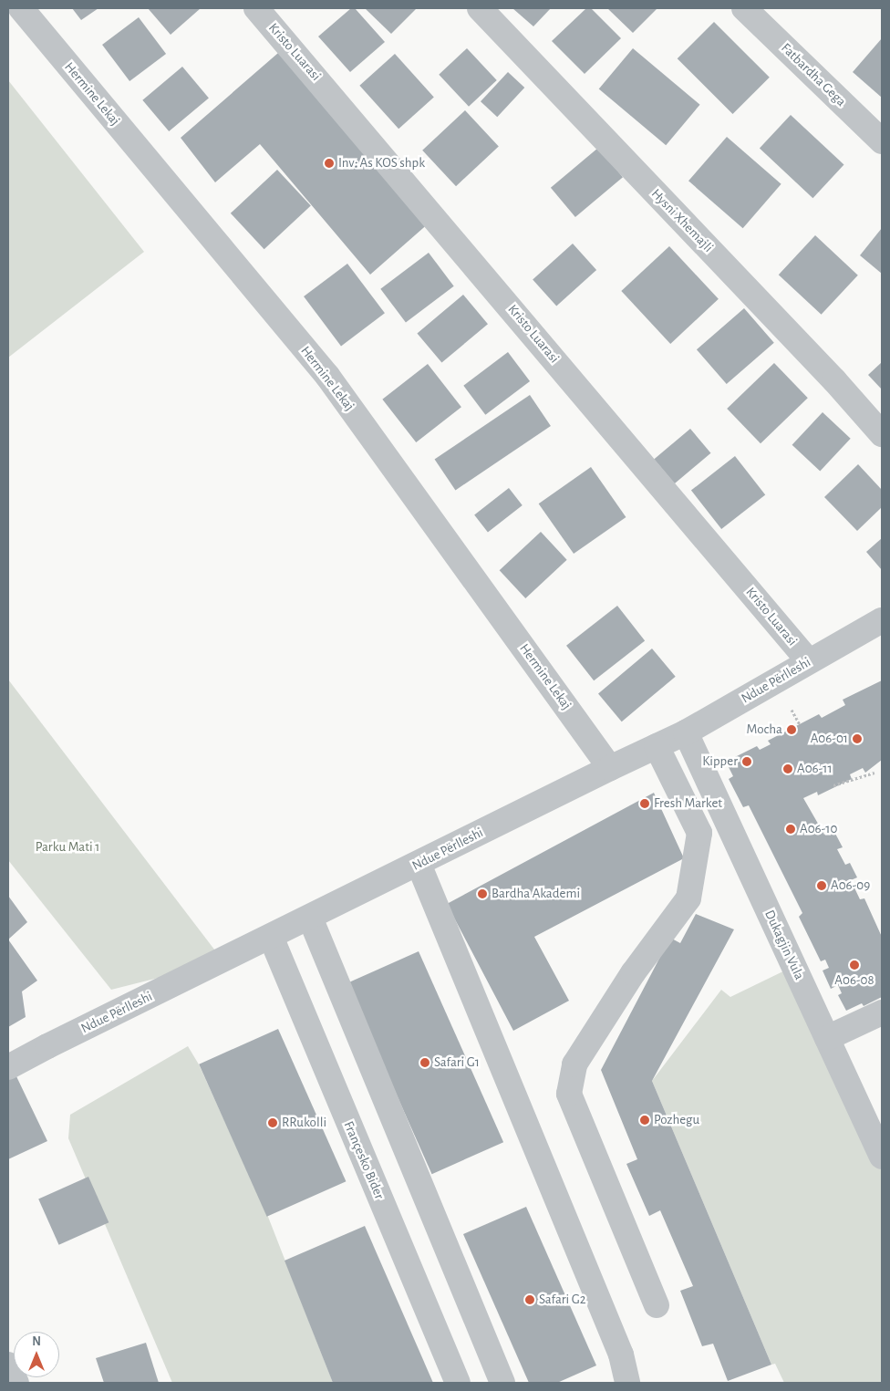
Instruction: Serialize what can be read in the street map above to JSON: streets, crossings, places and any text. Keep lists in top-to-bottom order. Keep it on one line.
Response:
{"streets":{"street":["Kristo Luarasi","Fatbardha Gega","Hermine Lekaj","Hysni Xhemajli","Ndue Përlleshi","Dukagjin Vula","Françesko Bider"]},"crossings":[["Kristo Luarasi","Ndue Përlleshi"],["Hermine Lekaj","Ndue Përlleshi"],["Ndue Përlleshi","Dukagjin Vula"],["Ndue Përlleshi","Françesko Bider"]],"parks":["Parku Mati 1"],"places":["Inv: As KOS shpk","Mocha","A06-01","Kipper","A06-11","Fresh Market","A06-10","A06-09","Bardha Akademi","A06-08","Safari G1","Pozhegu","RRukolli","Safari G2"],"north":"top"}
